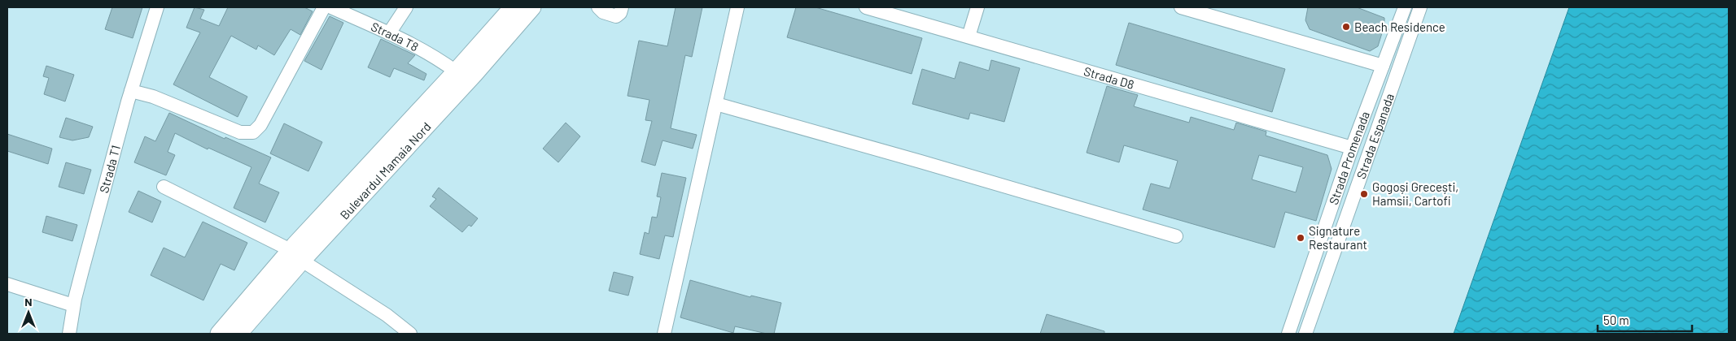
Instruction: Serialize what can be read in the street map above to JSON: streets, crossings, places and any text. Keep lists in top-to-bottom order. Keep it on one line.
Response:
{"streets":{"main road":["Bulevardul Mamaia Nord"],"street":["Strada T8","Strada D8","Strada Espanada","Strada Promenada","Strada T1"]},"crossings":[["Strada T8","Bulevardul Mamaia Nord"],["Strada D8","Strada Promenada"]],"places":["Beach Residence","Gogoși Grecești, Hamsii, Cartofi","Signature Restaurant"],"scale_bar":"50 m","north":"top"}
